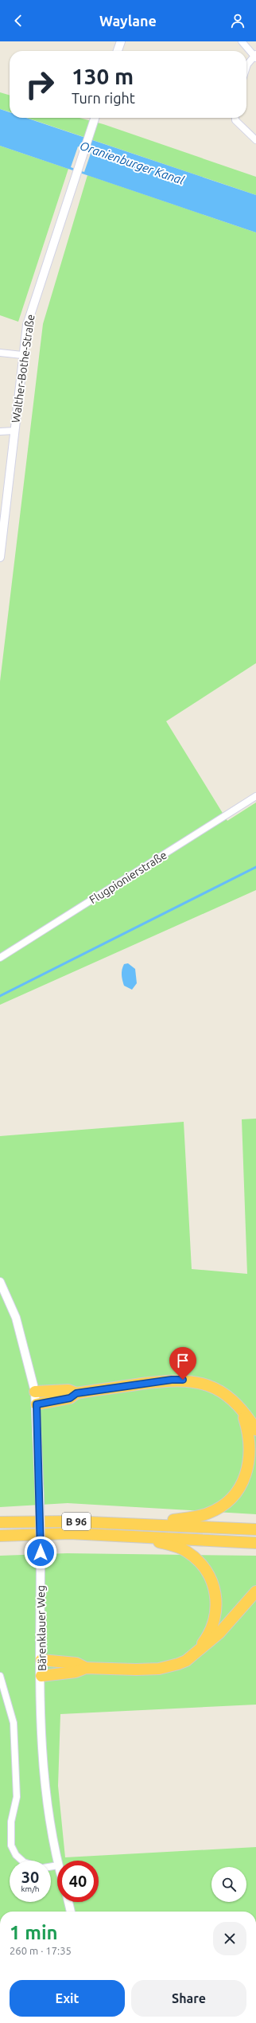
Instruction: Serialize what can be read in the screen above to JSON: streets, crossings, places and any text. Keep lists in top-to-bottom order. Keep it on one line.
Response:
{"streets":{"highway":["B 96"],"street":["Walther-Bothe-Straße","Flugpionierstraße","Bärenklauer Weg"]},"water":["Oranienburger Kanal"],"page":{"header":"Waylane","turn":["130 m","Turn right"],"speed":"30 km/h","limit":"40","heading":["1 min","260 m · 17:35"],"buttons":["Exit","Share"]}}
